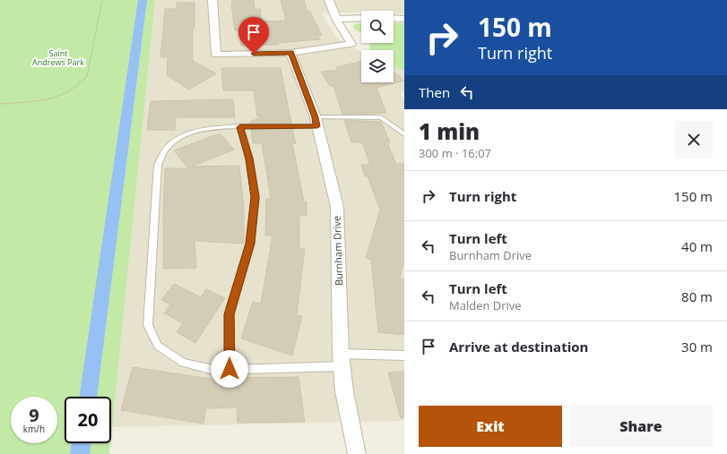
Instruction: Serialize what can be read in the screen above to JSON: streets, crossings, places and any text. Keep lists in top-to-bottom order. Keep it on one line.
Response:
{"streets":{"street":["Burnham Drive"]},"parks":["Saint Andrews Park"],"page":{"turn":["150 m","Turn right"],"then":"Then","heading":["1 min","300 m · 16:07"],"list":[{"name":"Turn right","value":"150 m"},{"name":"Turn left","note":"Burnham Drive","value":"40 m"},{"name":"Turn left","note":"Malden Drive","value":"80 m"},{"name":"Arrive at destination","value":"30 m"}],"speed":"9 km/h","limit":"20","buttons":["Exit","Share"]}}
